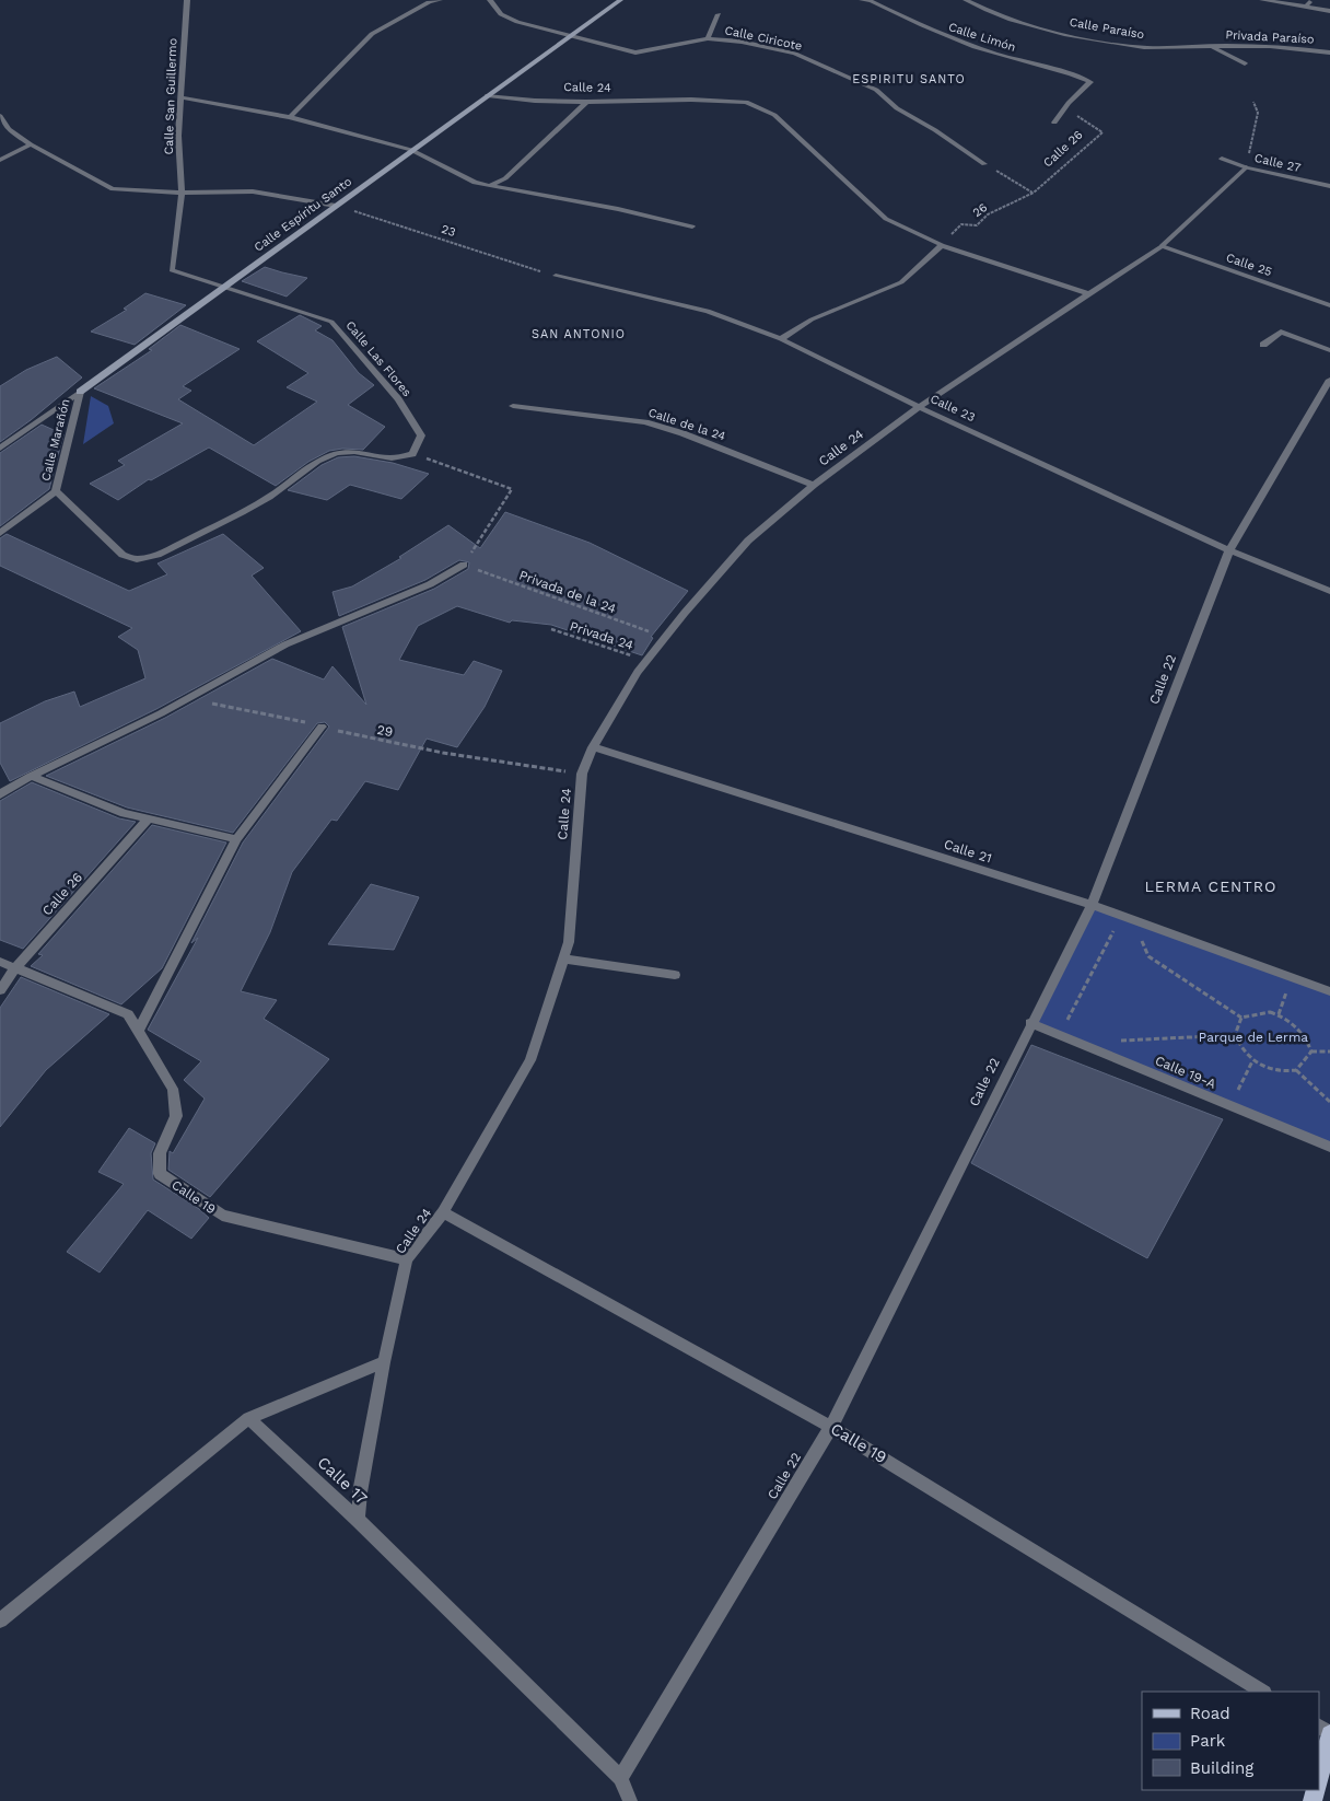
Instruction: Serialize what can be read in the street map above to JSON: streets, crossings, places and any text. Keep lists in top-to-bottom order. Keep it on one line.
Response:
{"streets":{"street":["Calle Paraíso","Calle Limón","Privada Paraíso","Calle Ciricote","Calle 24","Calle San Guillermo","Calle 26","Calle 27","Calle Espíritu Santo","Calle 25","Calle Las Flores","Calle 23","Calle de la 24","Calle Marañón","Calle 22","Calle 21","Calle 19-A","Calle 19","Calle 17"],"path":["26","23","Privada de la 24","Privada 24","29"]},"crossings":[["Calle Paraíso","Privada Paraíso"],["Calle Limón","Calle 26"],["Calle Ciricote","Calle Espíritu Santo"],["Calle 24","Calle 27"],["Calle 24","26"],["Calle 24","Calle Espíritu Santo"],["Calle 24","Calle 25"],["Calle 24","Calle 23"],["Calle 24","Calle de la 24"],["Calle 24","Privada de la 24"],["Calle 24","Privada 24"],["Calle 24","29"],["Calle 24","Calle 21"],["Calle 24","Calle 19"],["Calle 24","Calle 17"],["Calle San Guillermo","Calle Espíritu Santo"],["Calle San Guillermo","Calle Las Flores"],["Calle 26","26"],["Calle 26","Calle 19"],["Calle Espíritu Santo","23"],["Calle Espíritu Santo","Calle Las Flores"],["Calle Espíritu Santo","Calle Marañón"],["23","Calle 23"],["Calle 23","Calle 22"],["Calle 22","Calle 21"],["Calle 22","Calle 19-A"],["Calle 22","Calle 19"],["Calle 22","Calle 17"]],"districts":["ESPIRITU SANTO","SAN ANTONIO","LERMA CENTRO"],"parks":["Parque de Lerma"],"legend":["Road","Park","Building"]}
